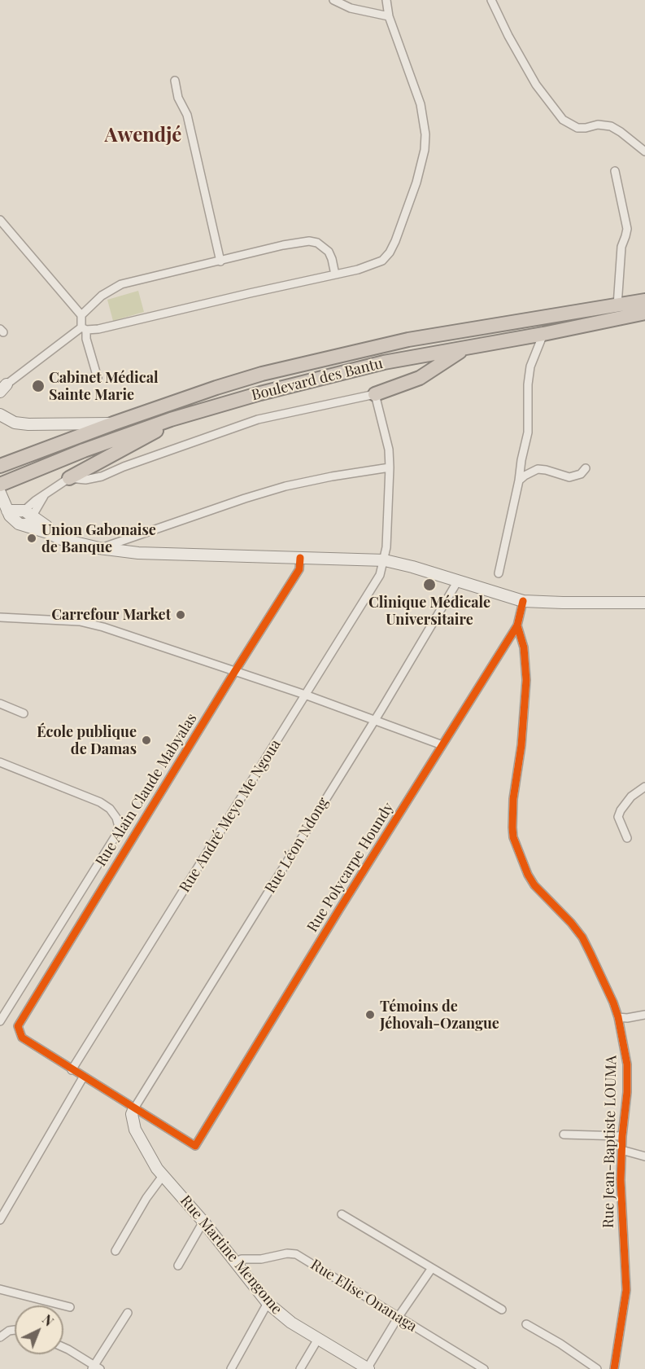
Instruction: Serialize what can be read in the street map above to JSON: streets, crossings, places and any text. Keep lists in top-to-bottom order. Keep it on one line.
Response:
{"streets":{"highway":["Boulevard des Bantu"],"main road":["Rue Martine Mengome"],"street":["Rue Alain Claude Mabyalas","Rue André Meyo Me Ngoua","Rue Léon Ndong","Rue Polycarpe Houndy","Rue Jean-Baptiste LOUMA","Rue Elise Onanaga"]},"crossings":[["Rue Alain Claude Mabyalas","Rue André Meyo Me Ngoua"],["Rue Léon Ndong","Rue Polycarpe Houndy"],["Rue Léon Ndong","Rue Martine Mengome"],["Rue Polycarpe Houndy","Rue Jean-Baptiste LOUMA"],["Rue Polycarpe Houndy","Rue Martine Mengome"],["Rue Martine Mengome","Rue Elise Onanaga"]],"districts":["Awendjé"],"places":["Cabinet Médical Sainte Marie","Union Gabonaise de Banque","Clinique Médicale Universitaire","Carrefour Market","École publique de Damas","Témoins de Jéhovah-Ozangue"],"north":"top right"}
